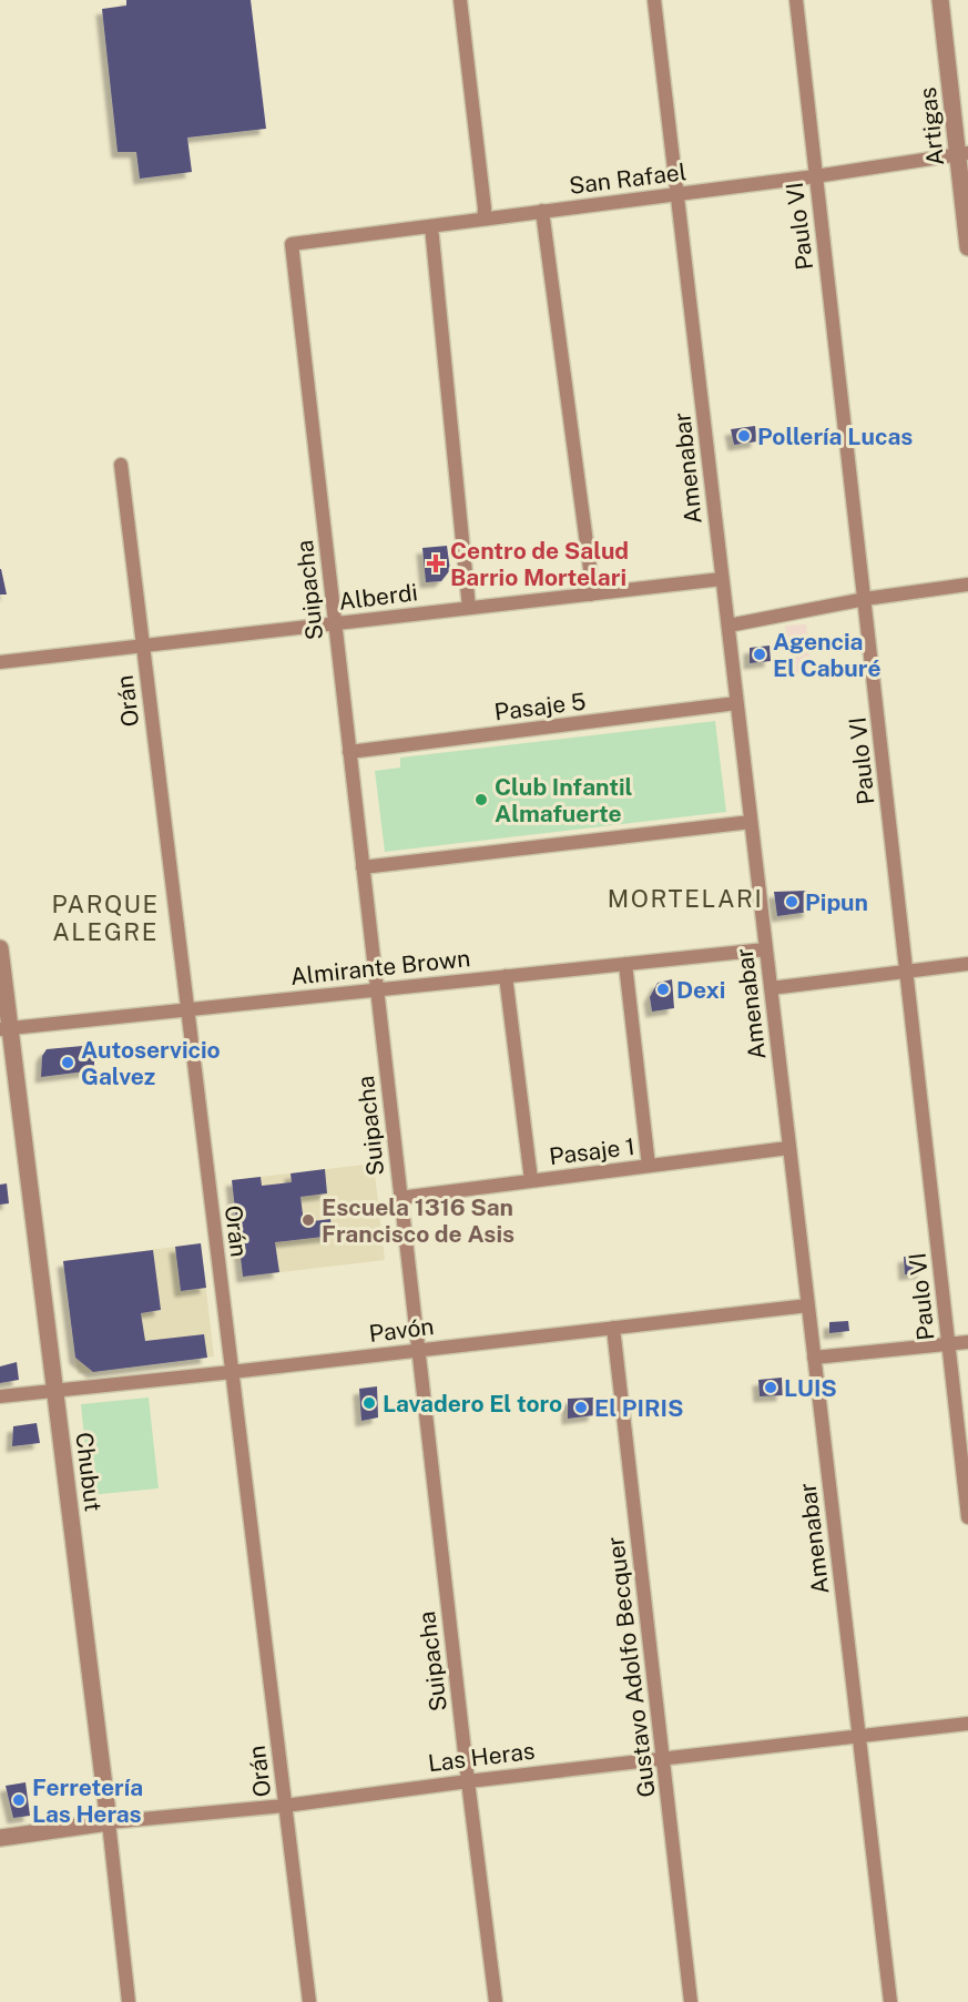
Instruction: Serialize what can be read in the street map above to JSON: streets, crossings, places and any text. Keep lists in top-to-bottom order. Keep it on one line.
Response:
{"streets":{"street":["Artigas","San Rafael","Paulo VI","Amenabar","Suipacha","Alberdi","Orán","Pasaje 5","Almirante Brown","Pasaje 1","Pavón","Chubut","Gustavo Adolfo Becquer","Las Heras"]},"crossings":[["Artigas","San Rafael"],["San Rafael","Paulo VI"],["San Rafael","Amenabar"],["San Rafael","Suipacha"],["Amenabar","Alberdi"],["Amenabar","Pasaje 5"],["Amenabar","Almirante Brown"],["Amenabar","Pasaje 1"],["Amenabar","Pavón"],["Amenabar","Las Heras"],["Suipacha","Alberdi"],["Suipacha","Pasaje 5"],["Suipacha","Almirante Brown"],["Suipacha","Pasaje 1"],["Suipacha","Pavón"],["Suipacha","Las Heras"],["Alberdi","Orán"],["Orán","Almirante Brown"],["Orán","Pavón"],["Orán","Las Heras"],["Almirante Brown","Chubut"],["Pavón","Chubut"],["Pavón","Gustavo Adolfo Becquer"],["Chubut","Las Heras"],["Gustavo Adolfo Becquer","Las Heras"]],"districts":["MORTELARI","PARQUE ALEGRE"],"places":{"other":["Pollería Lucas","Agencia El Caburé","Club Infantil Almafuerte","Pipun","Dexi","Autoservicio Galvez","Escuela 1316 San Francisco de Asis","LUIS","Lavadero El toro","El PIRIS","Ferretería Las Heras"],"health":["Centro de Salud Barrio Mortelari"]}}
